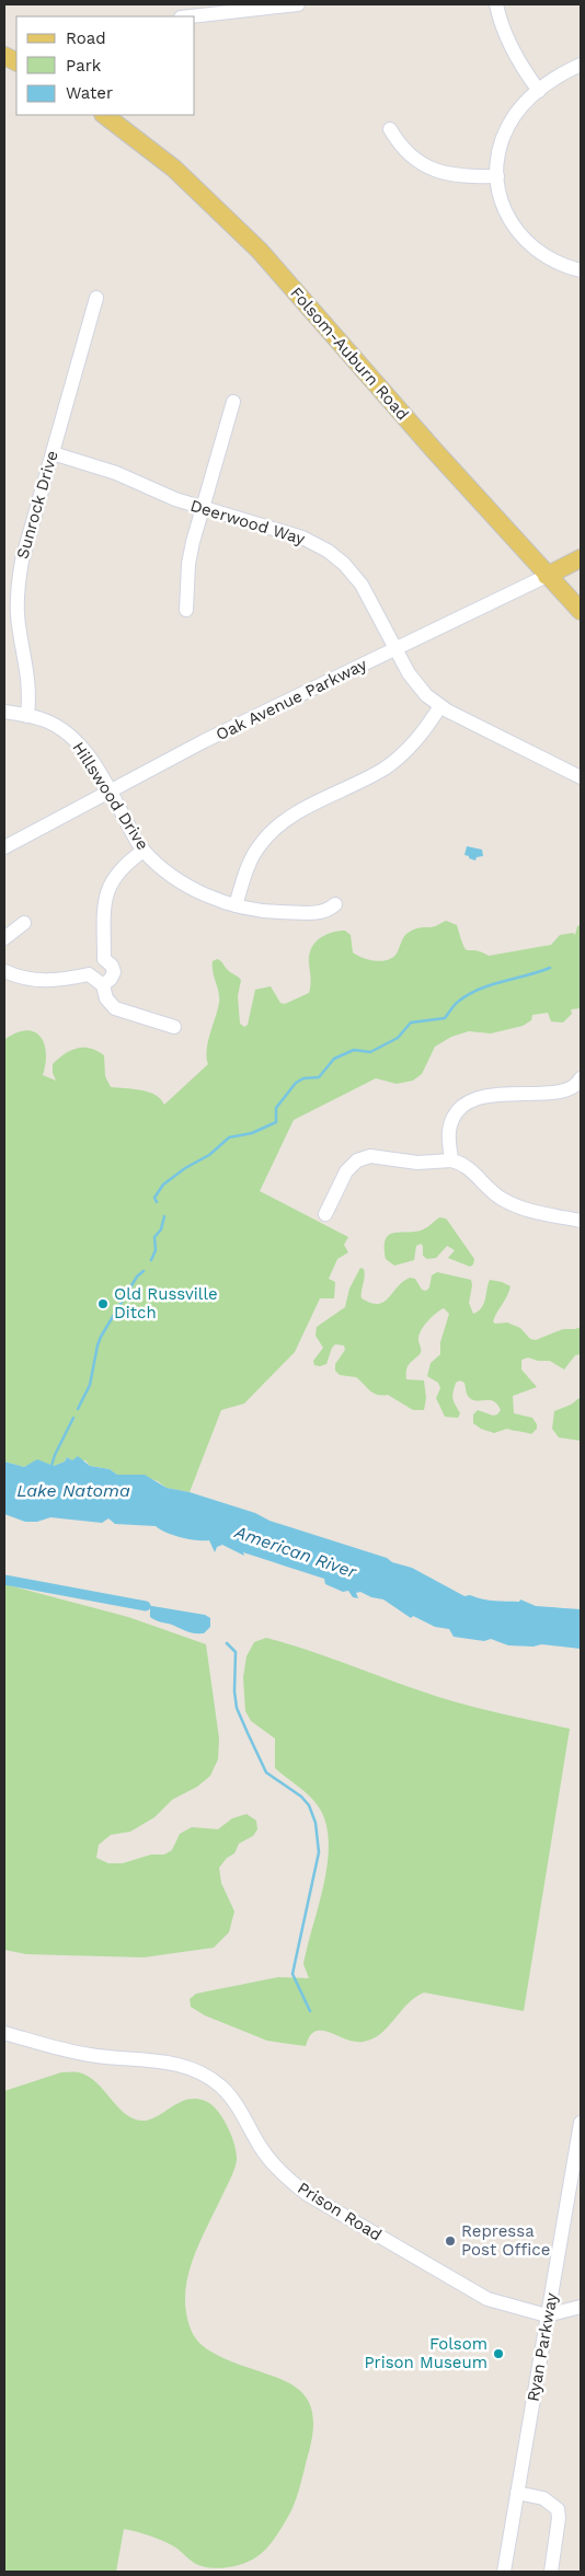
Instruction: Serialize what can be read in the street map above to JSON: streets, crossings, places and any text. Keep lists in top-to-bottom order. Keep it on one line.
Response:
{"streets":{"main road":["Folsom-Auburn Road","Oak Avenue Parkway"],"street":["Sunrock Drive","Deerwood Way","Hillswood Drive","Prison Road","Ryan Parkway"]},"crossings":[["Folsom-Auburn Road","Oak Avenue Parkway"],["Sunrock Drive","Deerwood Way"],["Sunrock Drive","Hillswood Drive"],["Deerwood Way","Oak Avenue Parkway"],["Oak Avenue Parkway","Hillswood Drive"],["Prison Road","Ryan Parkway"]],"water":["Lake Natoma","American River"],"places":["Old Russville Ditch","Repressa Post Office","Folsom Prison Museum"],"legend":["Road","Park","Water"]}
